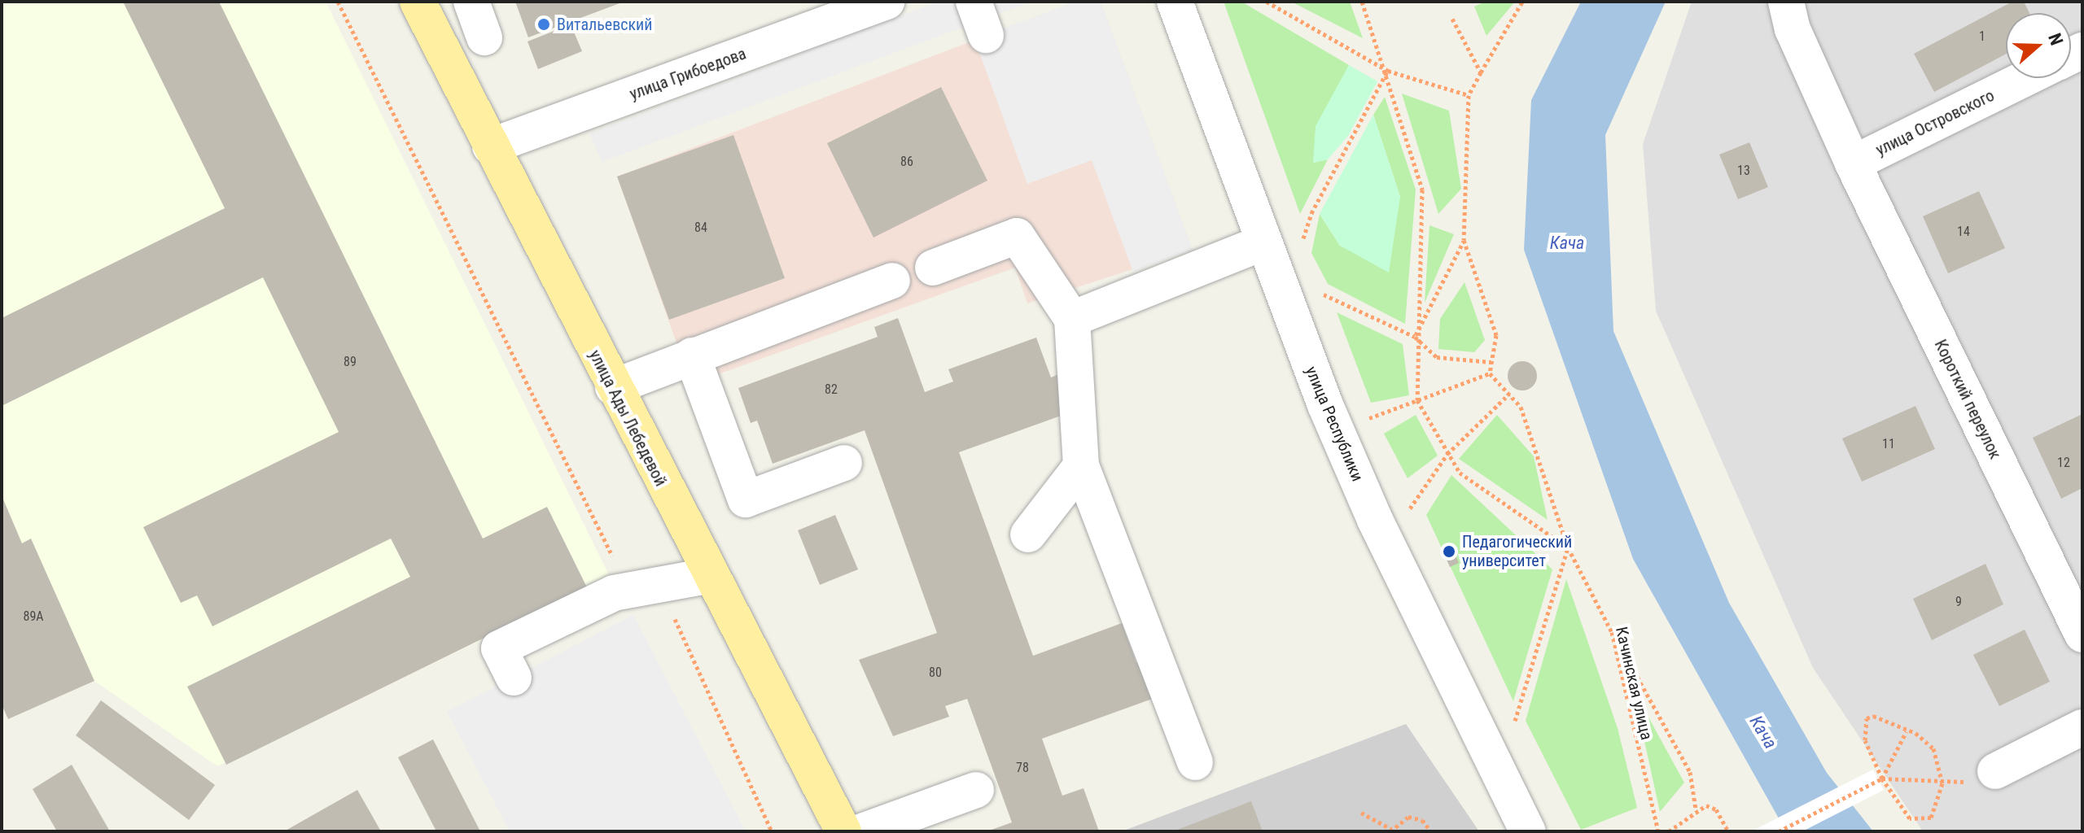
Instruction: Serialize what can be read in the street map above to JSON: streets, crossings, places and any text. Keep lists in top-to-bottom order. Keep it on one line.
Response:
{"streets":{"main road":["улица Ады Лебедевой"],"street":["улица Грибоедова","улица Островского","Короткий переулок","улица Республики"],"path":["Качинская улица"]},"crossings":[["улица Грибоедова","улица Ады Лебедевой"],["улица Островского","Короткий переулок"]],"water":["Кача"],"places":["Витальевский","Педагогический университет"],"house_numbers":["1","86","13","84","14","89","82","11","12","9","89А","80","78"],"north":"right"}
